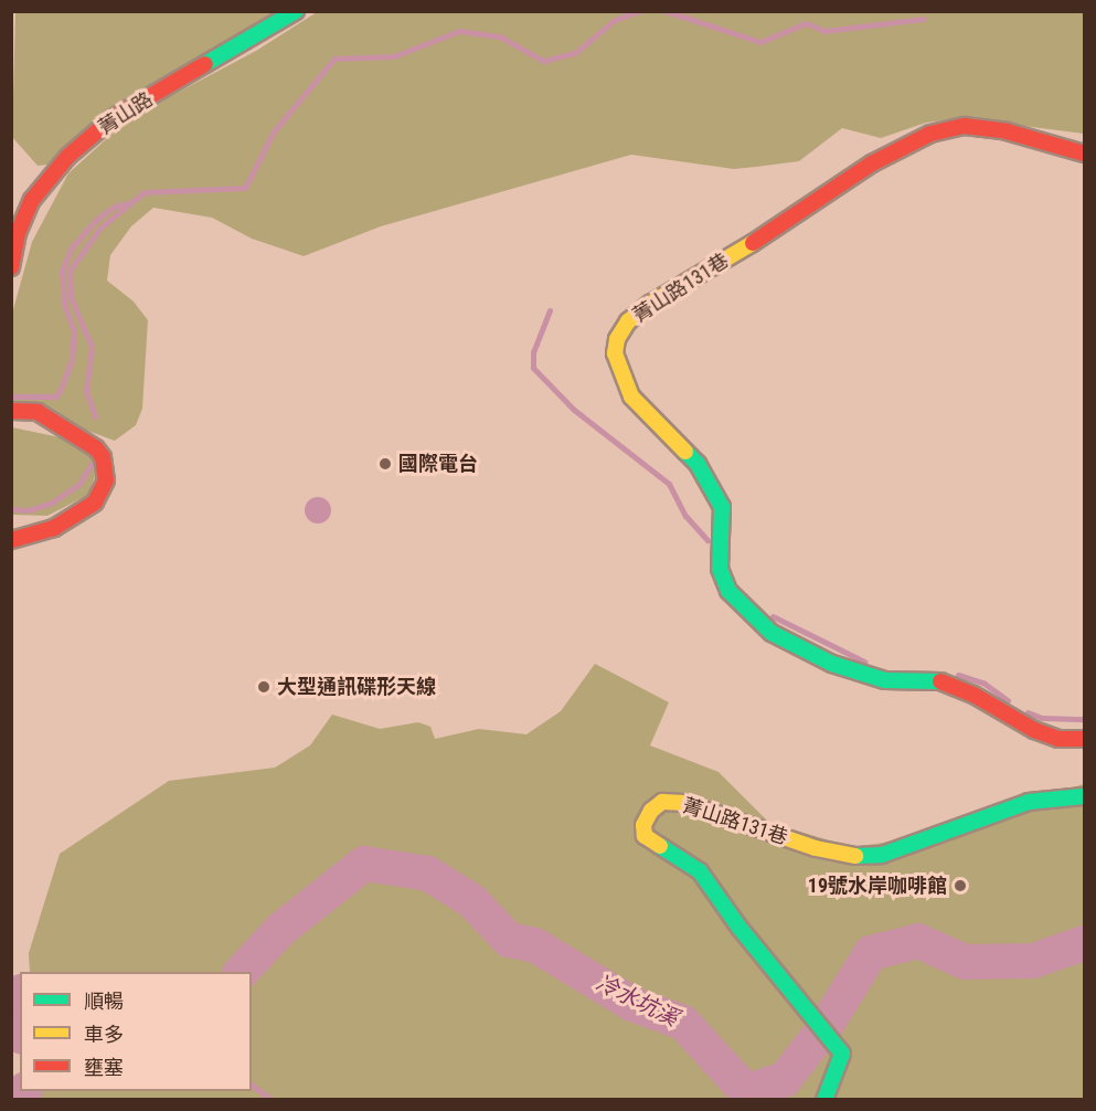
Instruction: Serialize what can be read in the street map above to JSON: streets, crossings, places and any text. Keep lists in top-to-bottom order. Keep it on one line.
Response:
{"streets":{"street":["菁山路","菁山路131巷"]},"water":["冷水坑溪"],"places":["國際電台","大型通訊碟形天線","19號水岸咖啡館"],"legend":["順暢","車多","壅塞"]}
